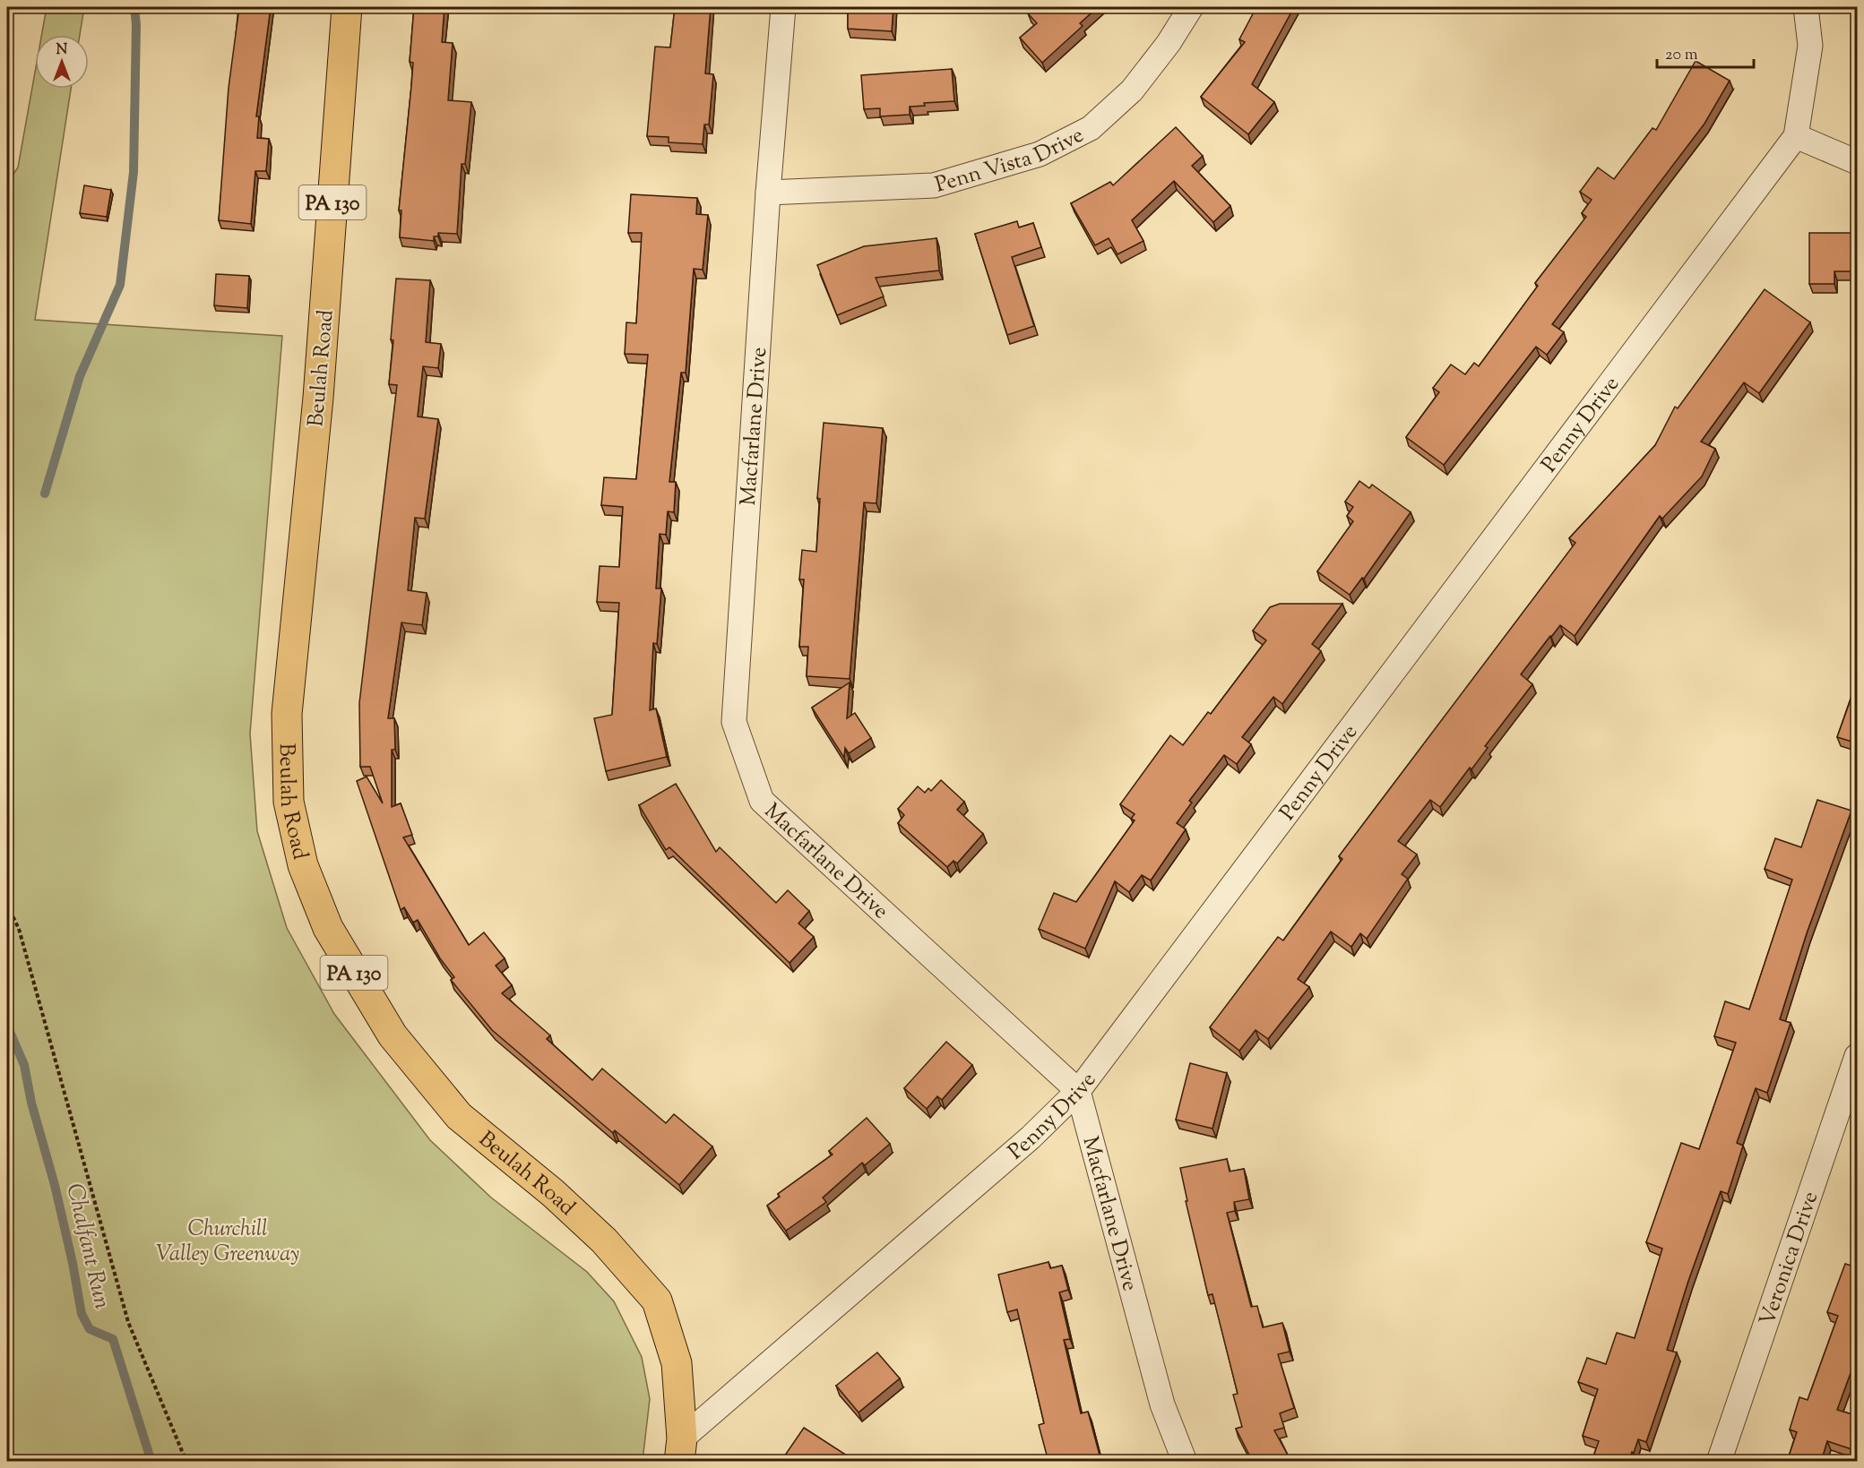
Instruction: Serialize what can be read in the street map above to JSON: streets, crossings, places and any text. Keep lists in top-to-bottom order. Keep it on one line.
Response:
{"streets":{"main road":["PA 130","Beulah Road"],"street":["Penn Vista Drive","Penny Drive","Macfarlane Drive","Veronica Drive"]},"crossings":[["Penn Vista Drive","Macfarlane Drive"],["Beulah Road","Penny Drive"],["Penny Drive","Macfarlane Drive"]],"water":["Chalfant Run"],"parks":["Churchill Valley Greenway"],"scale_bar":"20 m","north":"top"}
